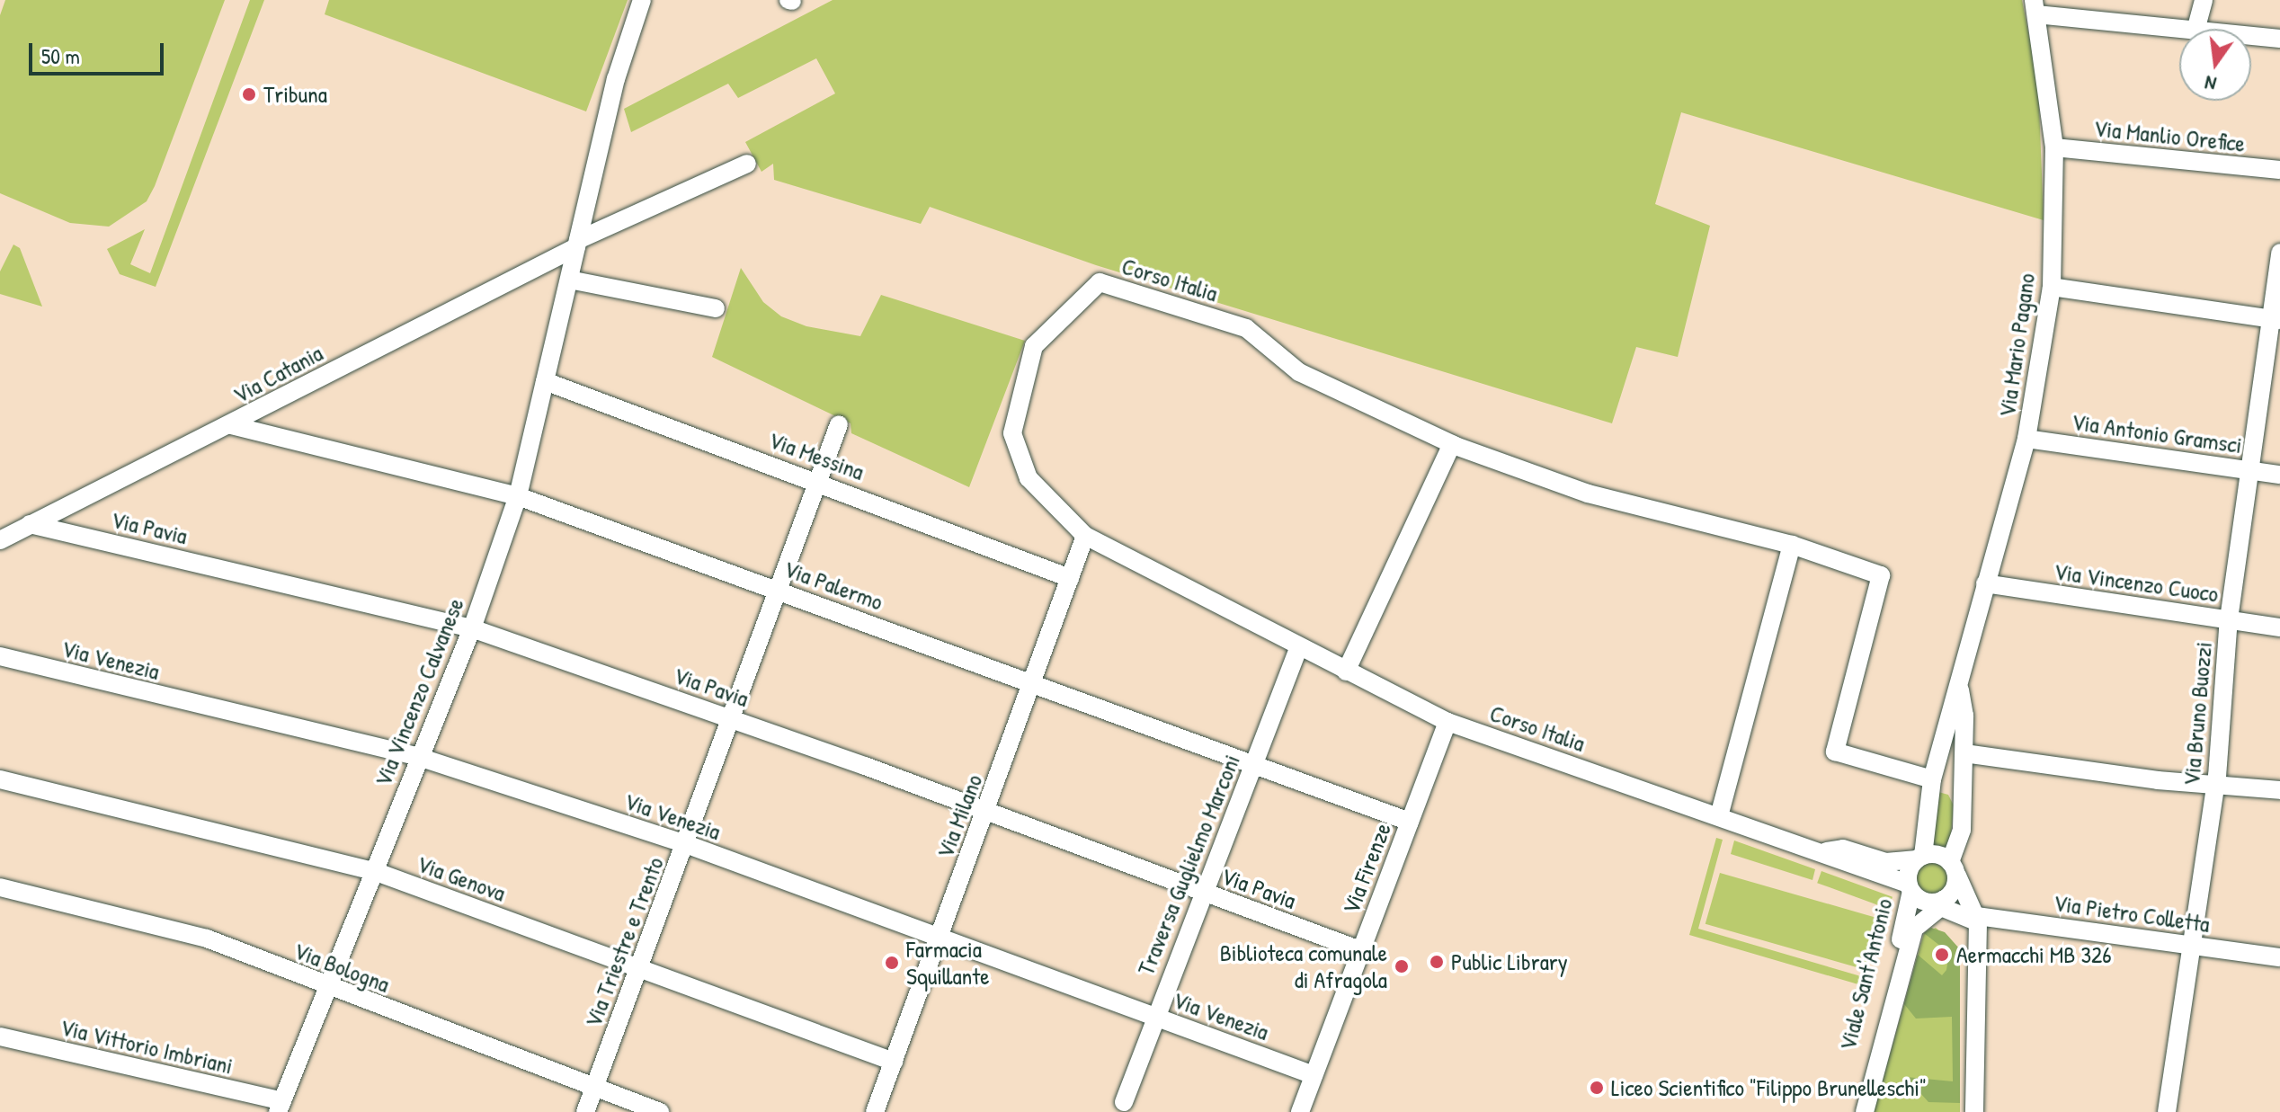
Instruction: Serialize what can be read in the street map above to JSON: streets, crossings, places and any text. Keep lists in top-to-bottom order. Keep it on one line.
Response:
{"streets":{"street":["Via Manlio Orefice","Corso Italia","Via Mario Pagano","Via Catania","Via Antonio Gramsci","Via Messina","Via Pavia","Via Vincenzo Cuoco","Via Palermo","Via Venezia","Via Vincenzo Calvanese","Via Bruno Buozzi","Via Milano","Traversa Guglielmo Marconi","Via Firenze","Via Genova","Via Pietro Colletta","Via Triestre e Trento","Via Bologna","Viale Sant'Antonio","Via Vittorio Imbriani"]},"crossings":[["Via Manlio Orefice","Via Mario Pagano"],["Corso Italia","Via Mario Pagano"],["Corso Italia","Via Milano"],["Corso Italia","Traversa Guglielmo Marconi"],["Corso Italia","Via Firenze"],["Corso Italia","Viale Sant'Antonio"],["Via Mario Pagano","Via Antonio Gramsci"],["Via Mario Pagano","Via Vincenzo Cuoco"],["Via Mario Pagano","Viale Sant'Antonio"],["Via Catania","Via Pavia"],["Via Catania","Via Palermo"],["Via Catania","Via Vincenzo Calvanese"],["Via Antonio Gramsci","Via Bruno Buozzi"],["Via Messina","Via Vincenzo Calvanese"],["Via Messina","Via Milano"],["Via Messina","Via Triestre e Trento"],["Via Pavia","Via Vincenzo Calvanese"],["Via Pavia","Via Milano"],["Via Pavia","Traversa Guglielmo Marconi"],["Via Pavia","Via Firenze"],["Via Pavia","Via Triestre e Trento"],["Via Vincenzo Cuoco","Via Bruno Buozzi"],["Via Palermo","Via Vincenzo Calvanese"],["Via Palermo","Via Milano"],["Via Palermo","Traversa Guglielmo Marconi"],["Via Palermo","Via Firenze"],["Via Palermo","Via Triestre e Trento"],["Via Venezia","Via Vincenzo Calvanese"],["Via Venezia","Via Milano"],["Via Venezia","Traversa Guglielmo Marconi"],["Via Venezia","Via Firenze"],["Via Venezia","Via Triestre e Trento"],["Via Vincenzo Calvanese","Via Genova"],["Via Vincenzo Calvanese","Via Bologna"],["Via Vincenzo Calvanese","Via Vittorio Imbriani"],["Via Bruno Buozzi","Via Pietro Colletta"],["Via Milano","Via Genova"],["Via Genova","Via Triestre e Trento"],["Via Triestre e Trento","Via Bologna"]],"places":["Tribuna","Aermacchi MB 326","Public Library","Farmacia Squillante","Biblioteca comunale di Afragola","Liceo Scientifico \"Filippo Brunelleschi\""],"scale_bar":"50 m","north":"bottom"}
